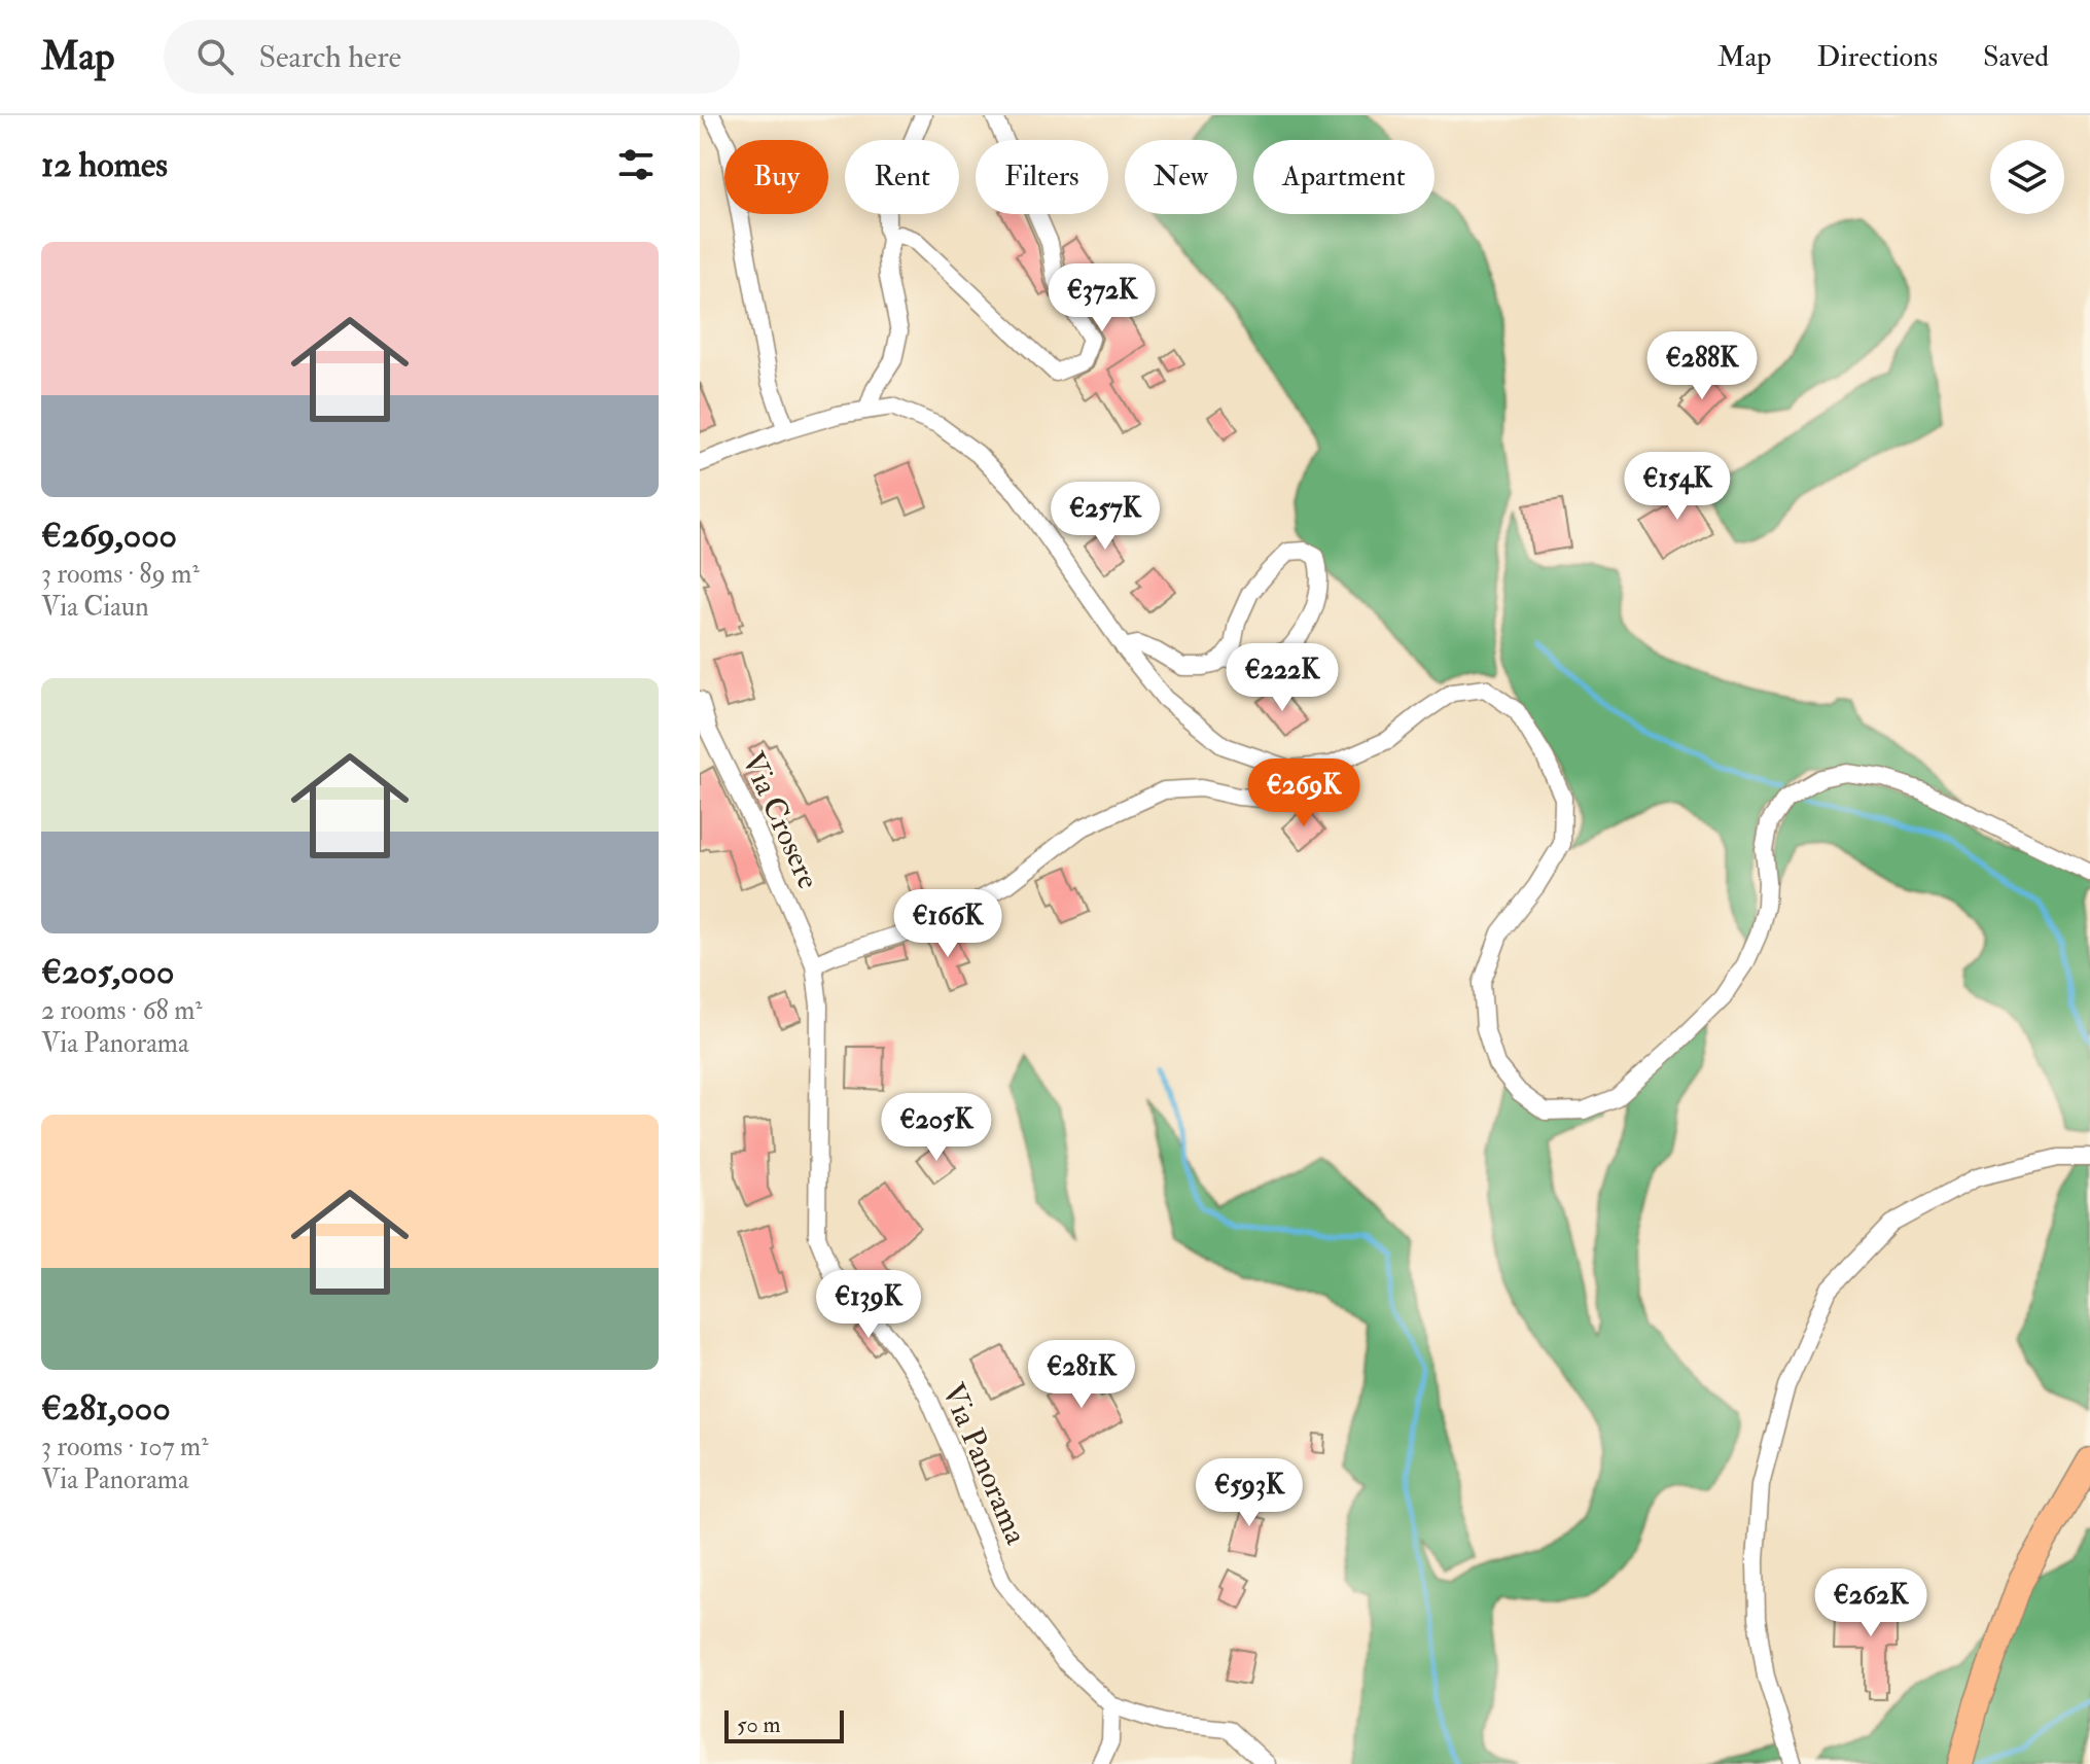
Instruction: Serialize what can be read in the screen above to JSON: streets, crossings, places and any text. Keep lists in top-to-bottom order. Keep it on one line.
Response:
{"streets":{"street":["Via Crosere","Via Panorama"]},"crossings":[["Via Crosere","Via Panorama"]],"scale_bar":"50 m","page":{"header":"Map","search":"Search here","nav":["Map","Directions","Saved"],"heading":"12 homes","chip":["Buy","Rent","Filters","New","Apartment"],"list":[{"name":"€269,000","note":"3 rooms · 89 m² · Via Ciaun"},{"name":"€205,000","note":"2 rooms · 68 m² · Via Panorama"},{"name":"€281,000","note":"3 rooms · 107 m² · Via Panorama"}],"price":["€372K","€288K","€154K","€257K","€222K","€269K","€166K","€205K","€139K","€281K","€593K","€262K"],"scale":"50 m"}}
